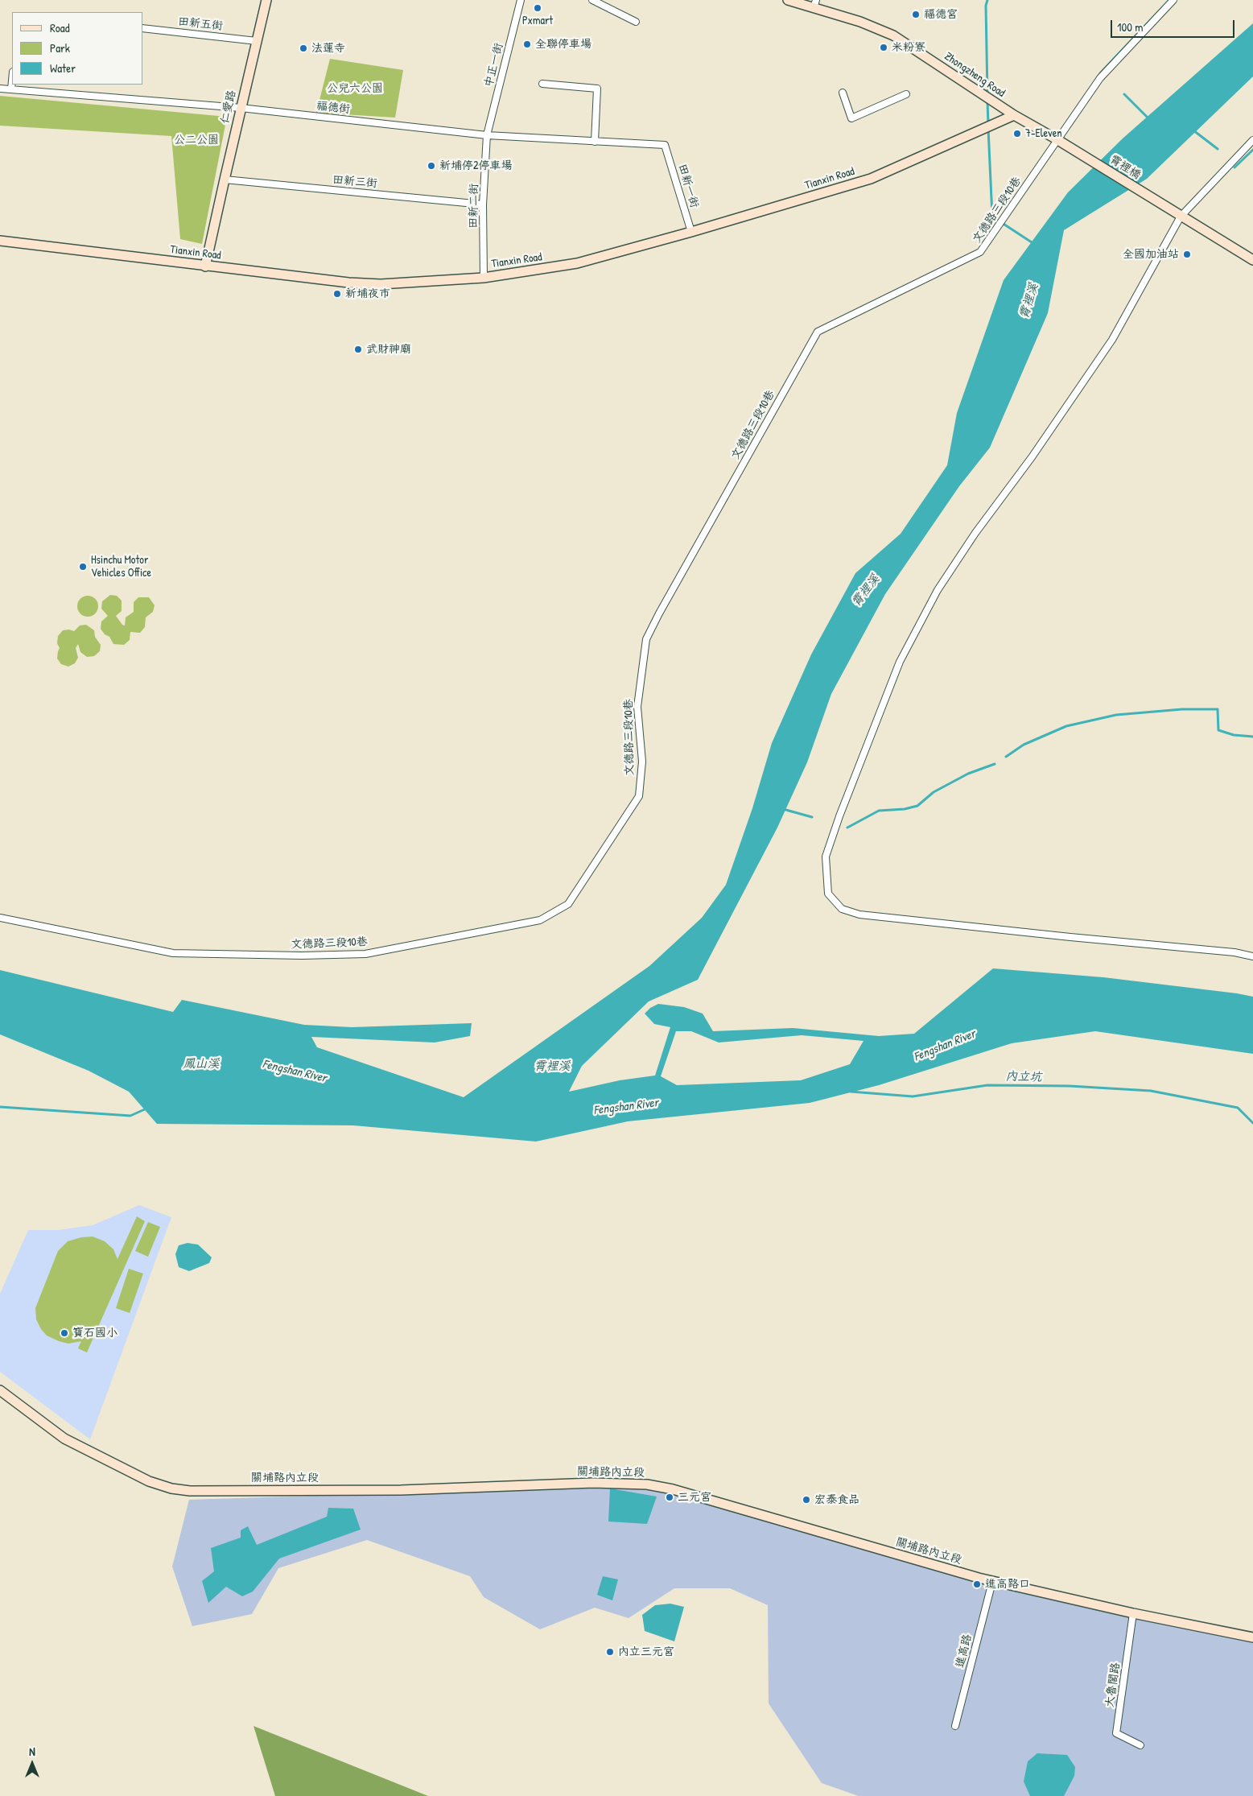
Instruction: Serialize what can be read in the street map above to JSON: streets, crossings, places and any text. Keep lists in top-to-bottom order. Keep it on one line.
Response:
{"streets":{"main road":["Zhongzheng Road","仁愛路","霄裡橋","Tianxin Road","關埔路內立段"],"street":["田新五街","中正一街","福德街","田新三街","田新一街","田新二街","文德路三段10巷","進高路","大魯閣路"]},"crossings":[["田新五街","仁愛路"],["中正一街","福德街"],["中正一街","田新二街"],["Zhongzheng Road","霄裡橋"],["Zhongzheng Road","Tianxin Road"],["Zhongzheng Road","文德路三段10巷"],["仁愛路","福德街"],["仁愛路","Tianxin Road"],["仁愛路","田新三街"],["福德街","田新一街"],["福德街","田新二街"],["霄裡橋","文德路三段10巷"],["Tianxin Road","田新一街"],["Tianxin Road","田新二街"],["田新三街","田新二街"],["關埔路內立段","進高路"],["關埔路內立段","大魯閣路"]],"water":["霄裡溪","Fengshan River","鳳山溪","內立坑"],"parks":["公兒六公園","公二公園"],"places":["Pxmart","福德宮","全聯停車場","米粉寮","法蓮寺","7-Eleven","新埔停2停車場","全國加油站","新埔夜市","武財神廟","Hsinchu Motor Vehicles Office","寶石國小","三元宮","宏泰食品","進高路口","內立三元宮"],"legend":["Road","Park","Water"],"scale_bar":"100 m","north":"top"}
